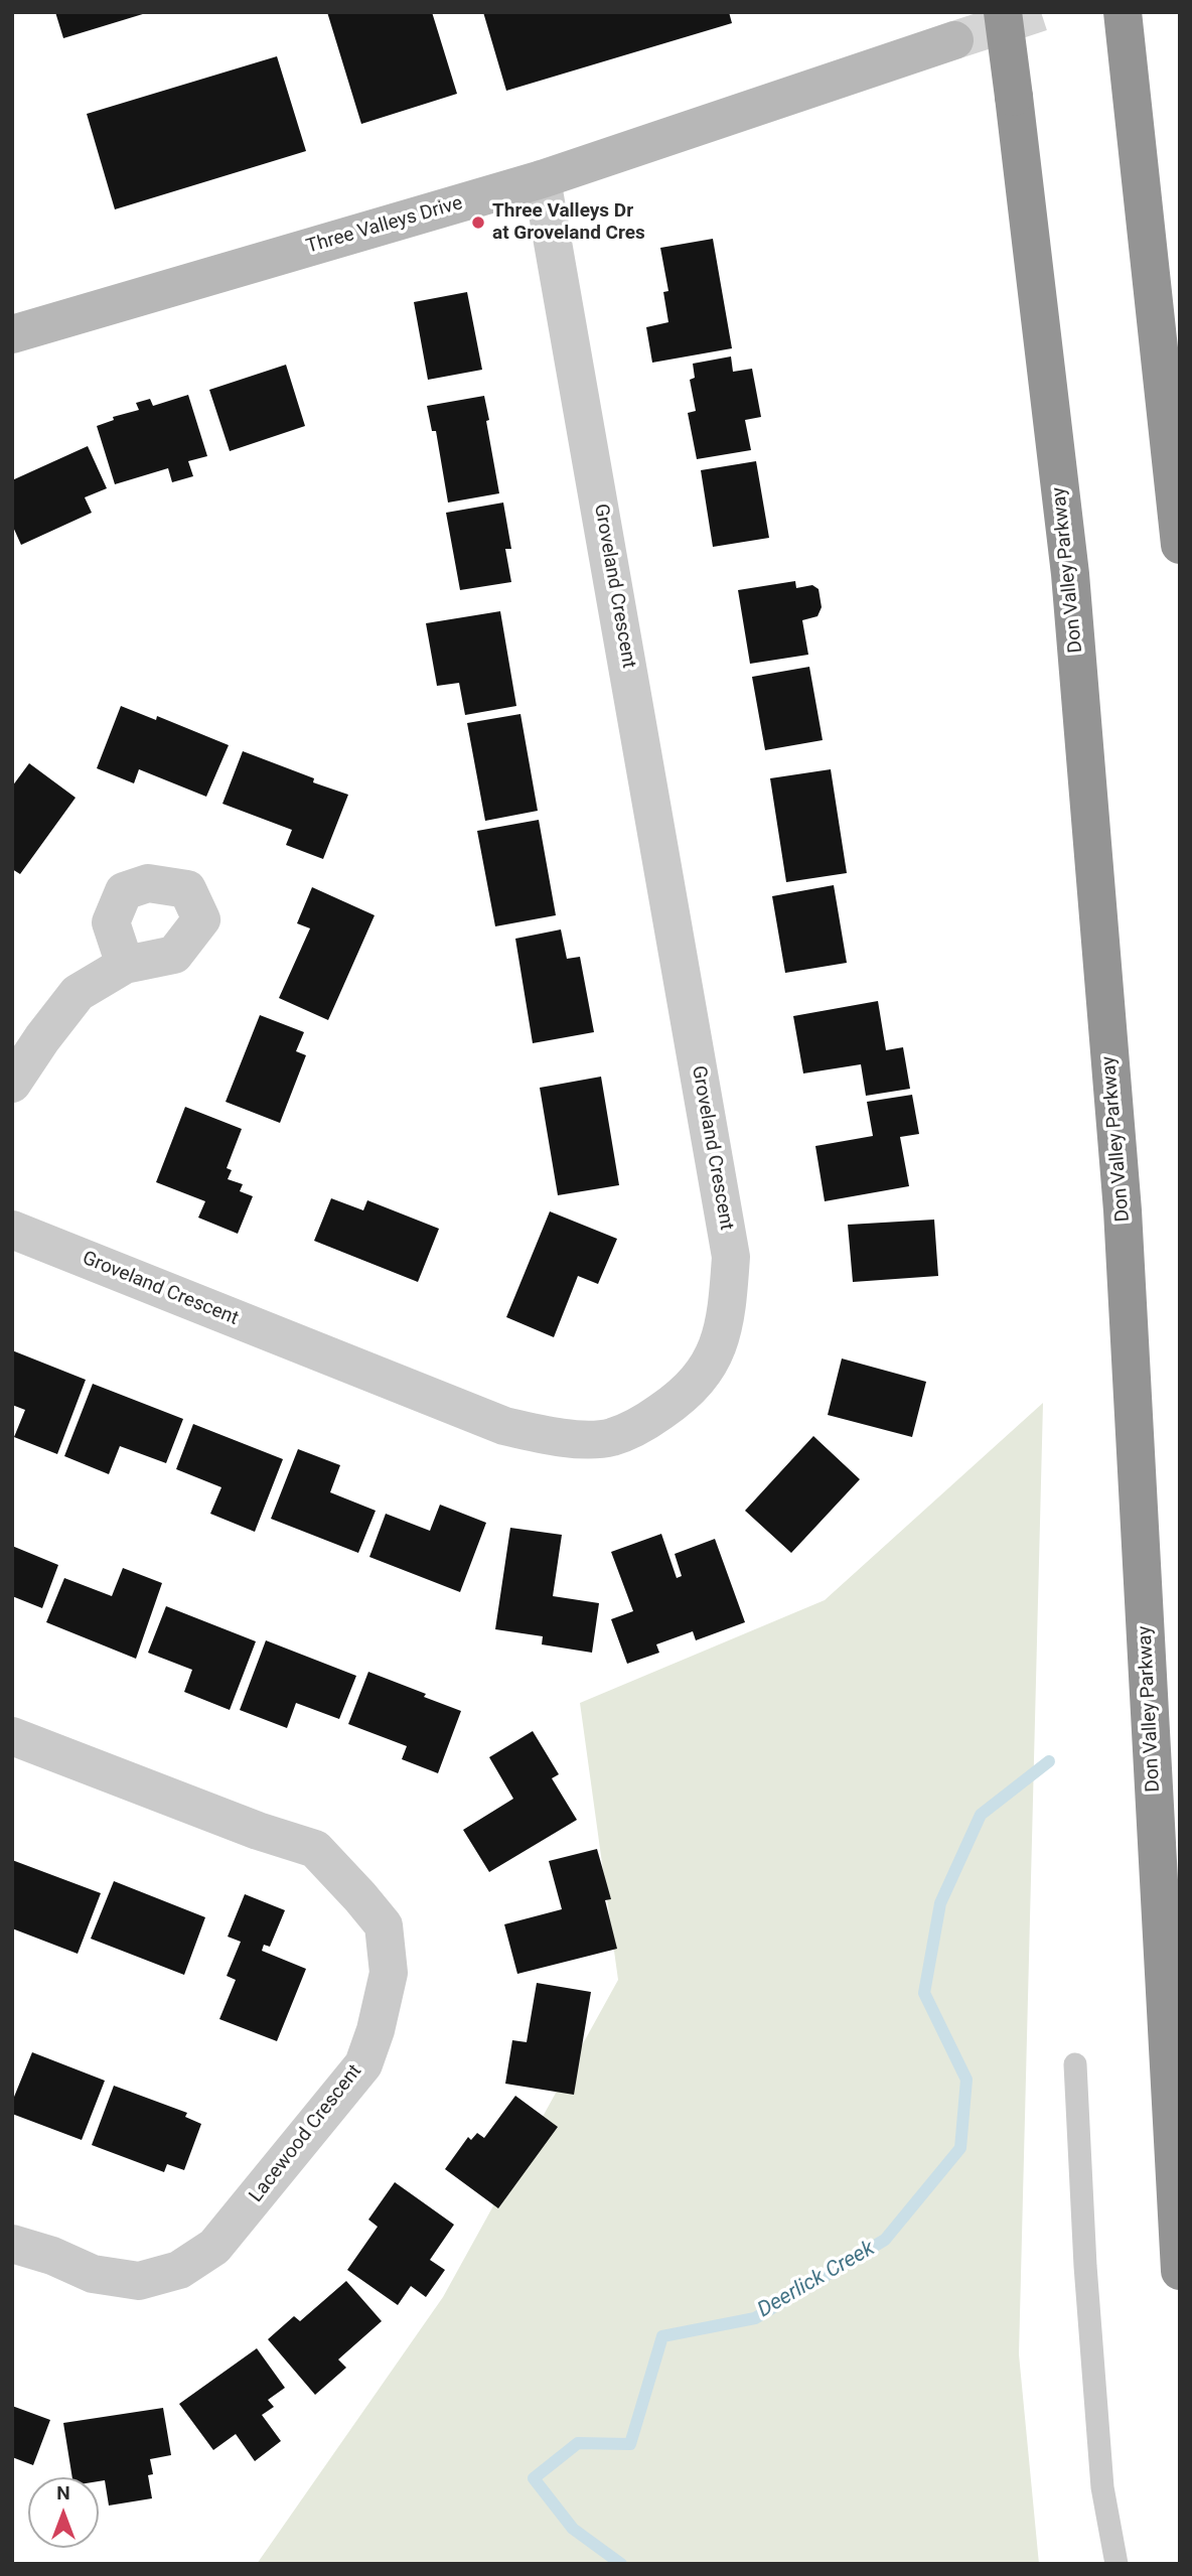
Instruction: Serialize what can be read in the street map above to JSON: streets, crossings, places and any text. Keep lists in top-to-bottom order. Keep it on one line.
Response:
{"streets":{"highway":["Don Valley Parkway"],"street":["Three Valleys Drive","Groveland Crescent","Lacewood Crescent"]},"crossings":[["Three Valleys Drive","Groveland Crescent"]],"water":["Deerlick Creek"],"places":["Three Valleys Dr at Groveland Cres"],"north":"top"}
